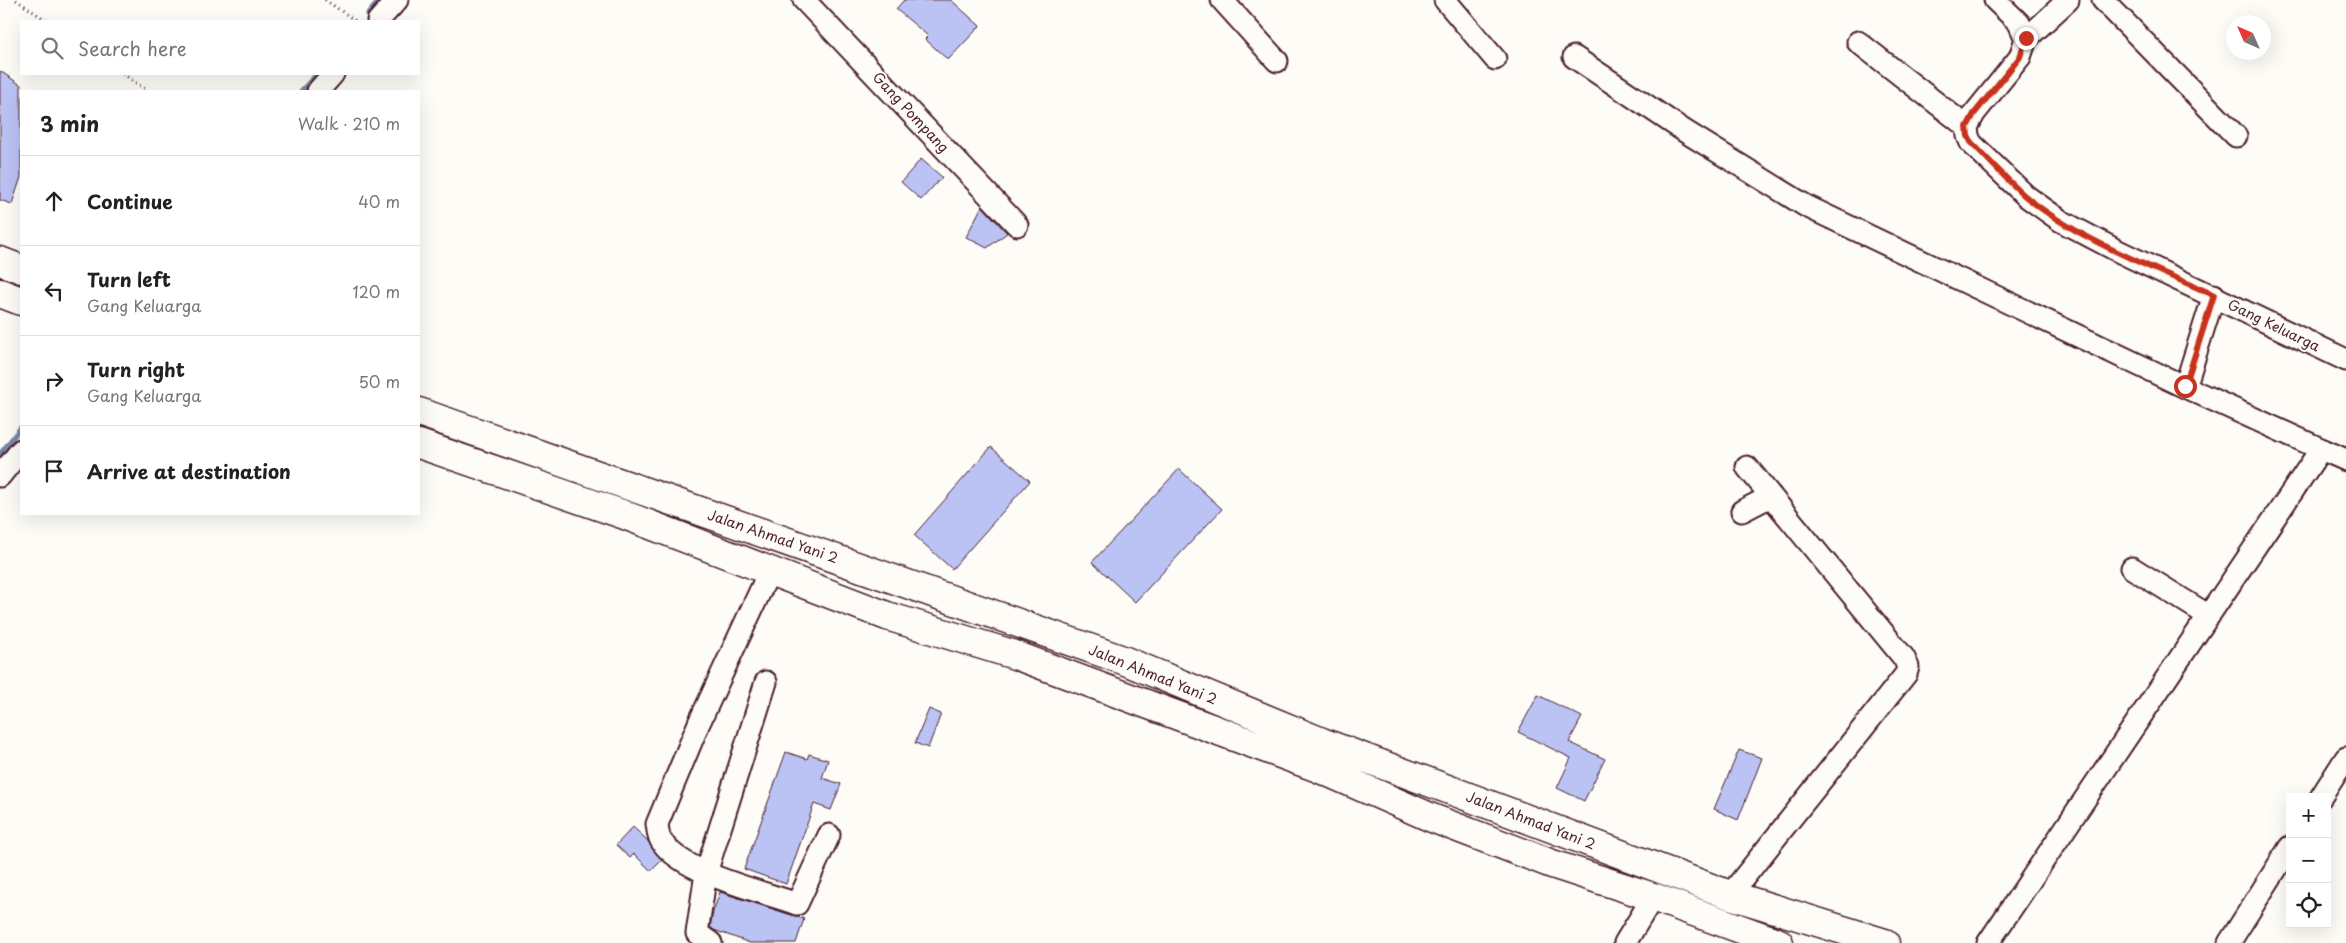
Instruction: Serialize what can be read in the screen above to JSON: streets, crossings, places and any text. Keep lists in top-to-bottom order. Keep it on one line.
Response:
{"streets":{"highway":["Jalan Ahmad Yani 2"],"street":["Gang Pompang","Gang Keluarga"]},"north":"top left","page":{"search":"Search here","heading":["3 min","Walk · 210 m"],"list":[["Continue","40 m"],["Turn left","Gang Keluarga","120 m"],["Turn right","Gang Keluarga","50 m"],"Arrive at destination"],"map_buttons":["+","−"]}}
